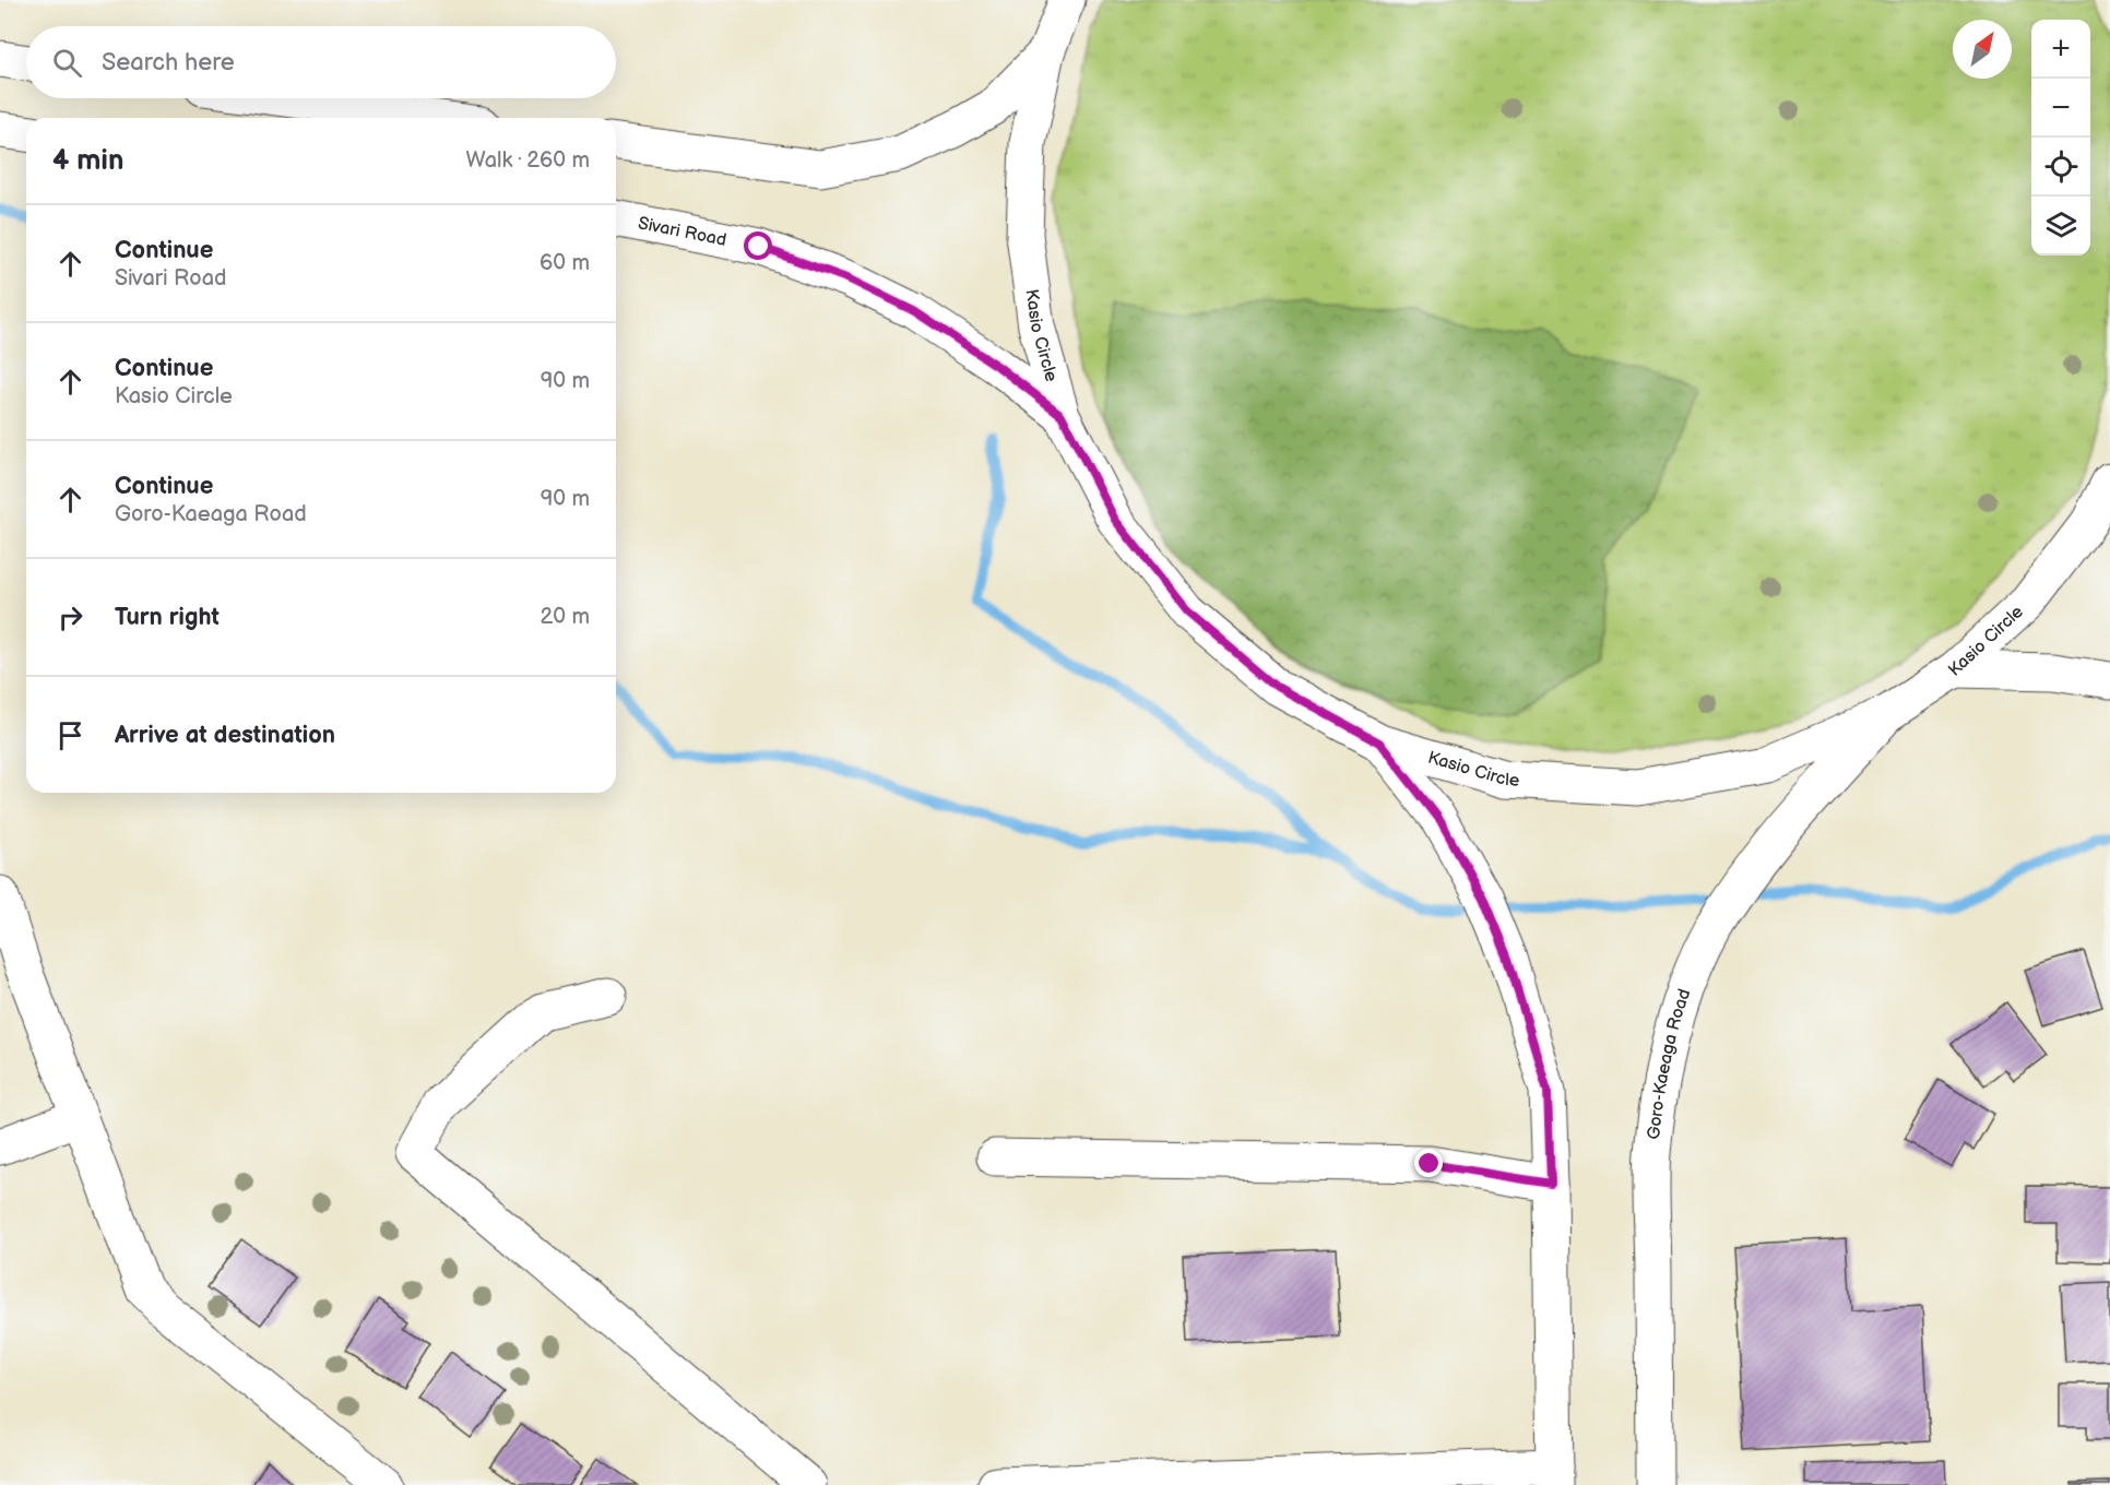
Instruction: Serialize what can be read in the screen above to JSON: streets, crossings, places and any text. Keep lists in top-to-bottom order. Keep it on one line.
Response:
{"streets":{"main road":["Sivari Road","Kasio Circle","Goro-Kaeaga Road"]},"crossings":[["Sivari Road","Kasio Circle"],["Kasio Circle","Goro-Kaeaga Road"]],"north":"top right","page":{"map_buttons":["+","−"],"search":"Search here","heading":["4 min","Walk · 260 m"],"list":[["Continue","Sivari Road","60 m"],["Continue","Kasio Circle","90 m"],["Continue","Goro-Kaeaga Road","90 m"],["Turn right","20 m"],"Arrive at destination"]}}
